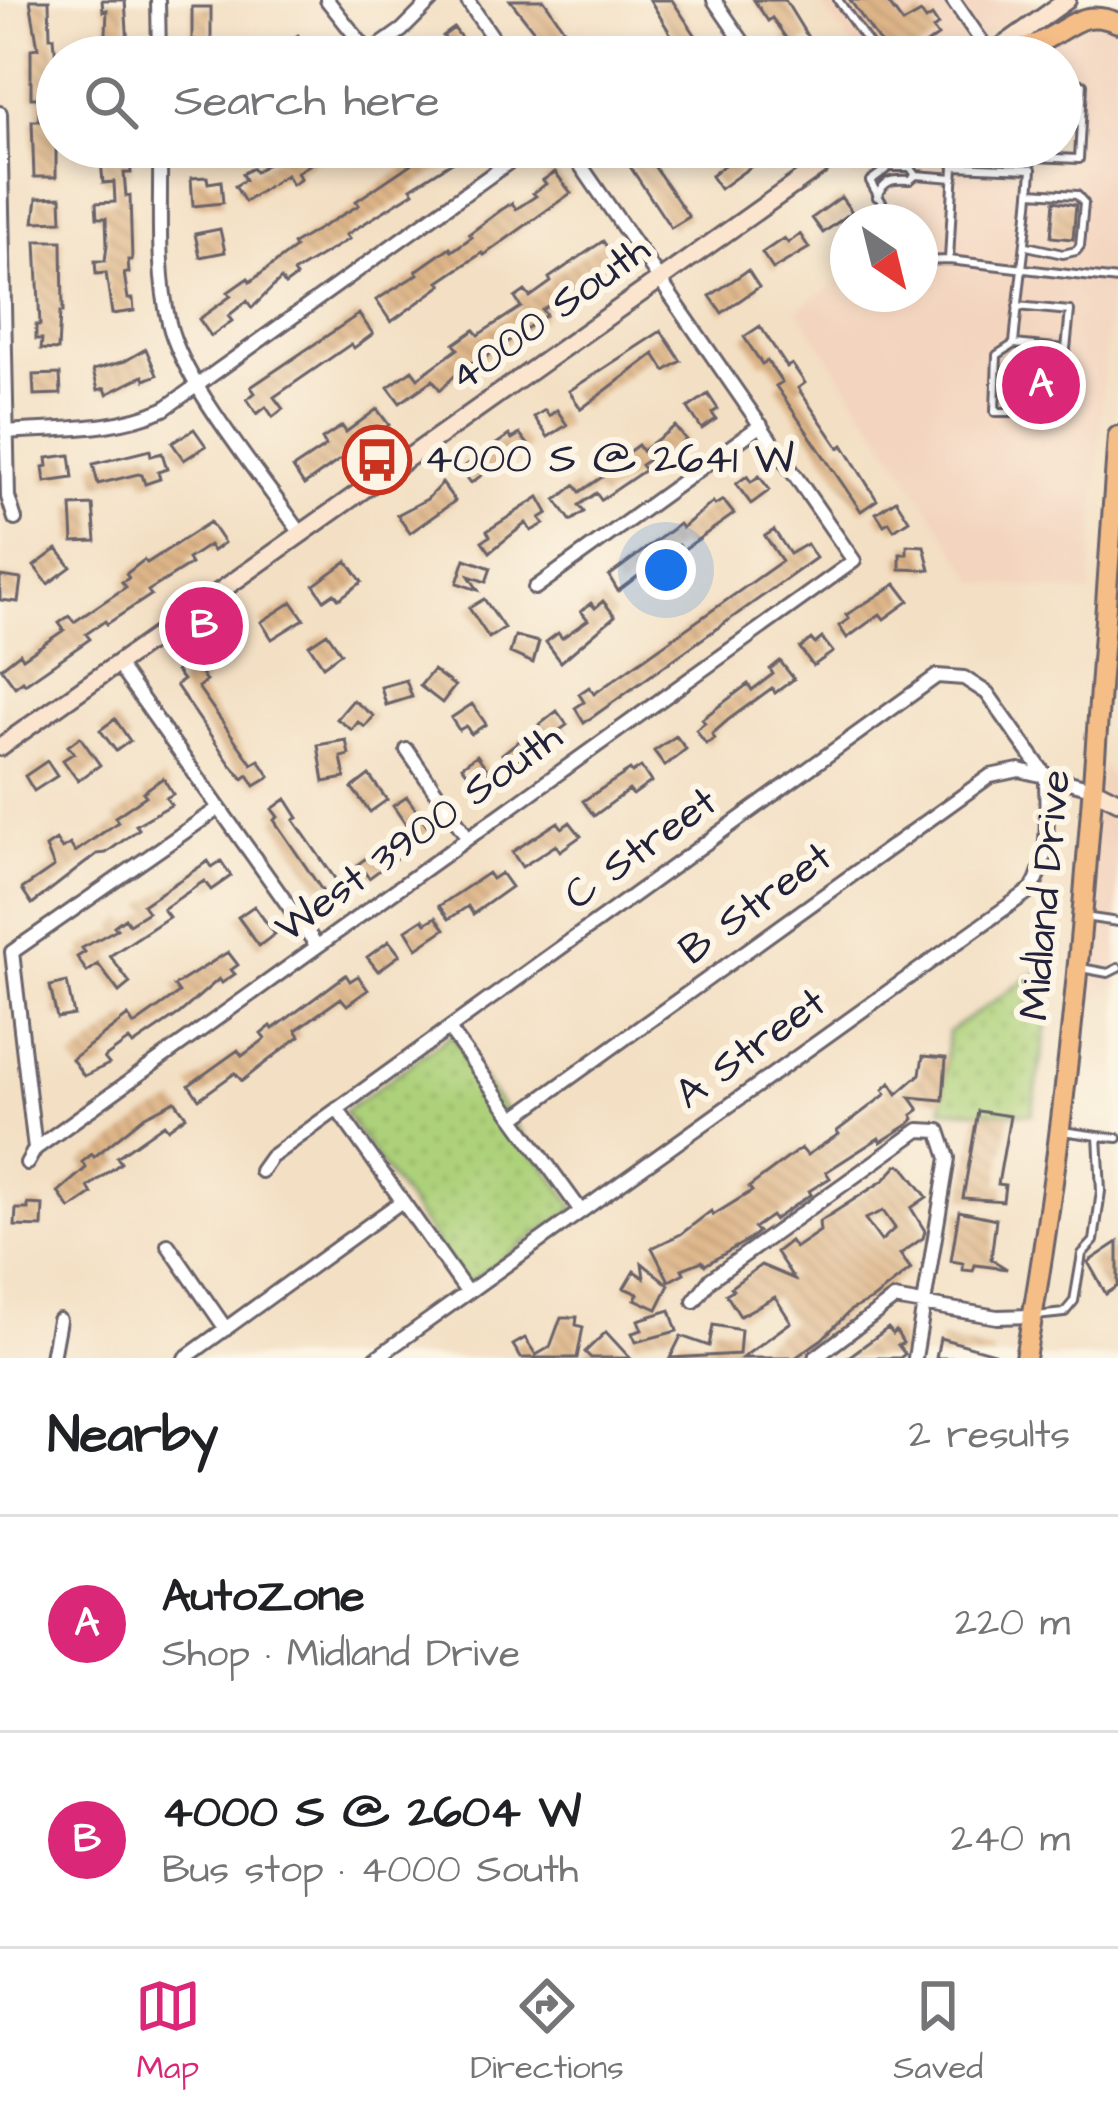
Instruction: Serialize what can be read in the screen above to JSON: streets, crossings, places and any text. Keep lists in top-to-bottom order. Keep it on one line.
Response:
{"streets":{"main road":["Midland Drive"],"street":["4000 South","West 3900 South","C Street","B Street","A Street"]},"crossings":[["C Street","B Street"],["C Street","A Street"],["B Street","A Street"]],"places":{"bus stop":["4000 S @ 2641 W"]},"north":"bottom right","page":{"search":"Search here","pins":["A","B"],"heading":["Nearby","2 results"],"list":[{"mark":"A","name":"AutoZone","note":"Shop · Midland Drive","value":"220 m"},{"mark":"B","name":"4000 S @ 2604 W","note":"Bus stop · 4000 South","value":"240 m"}],"nav":["Map","Directions","Saved"]}}
